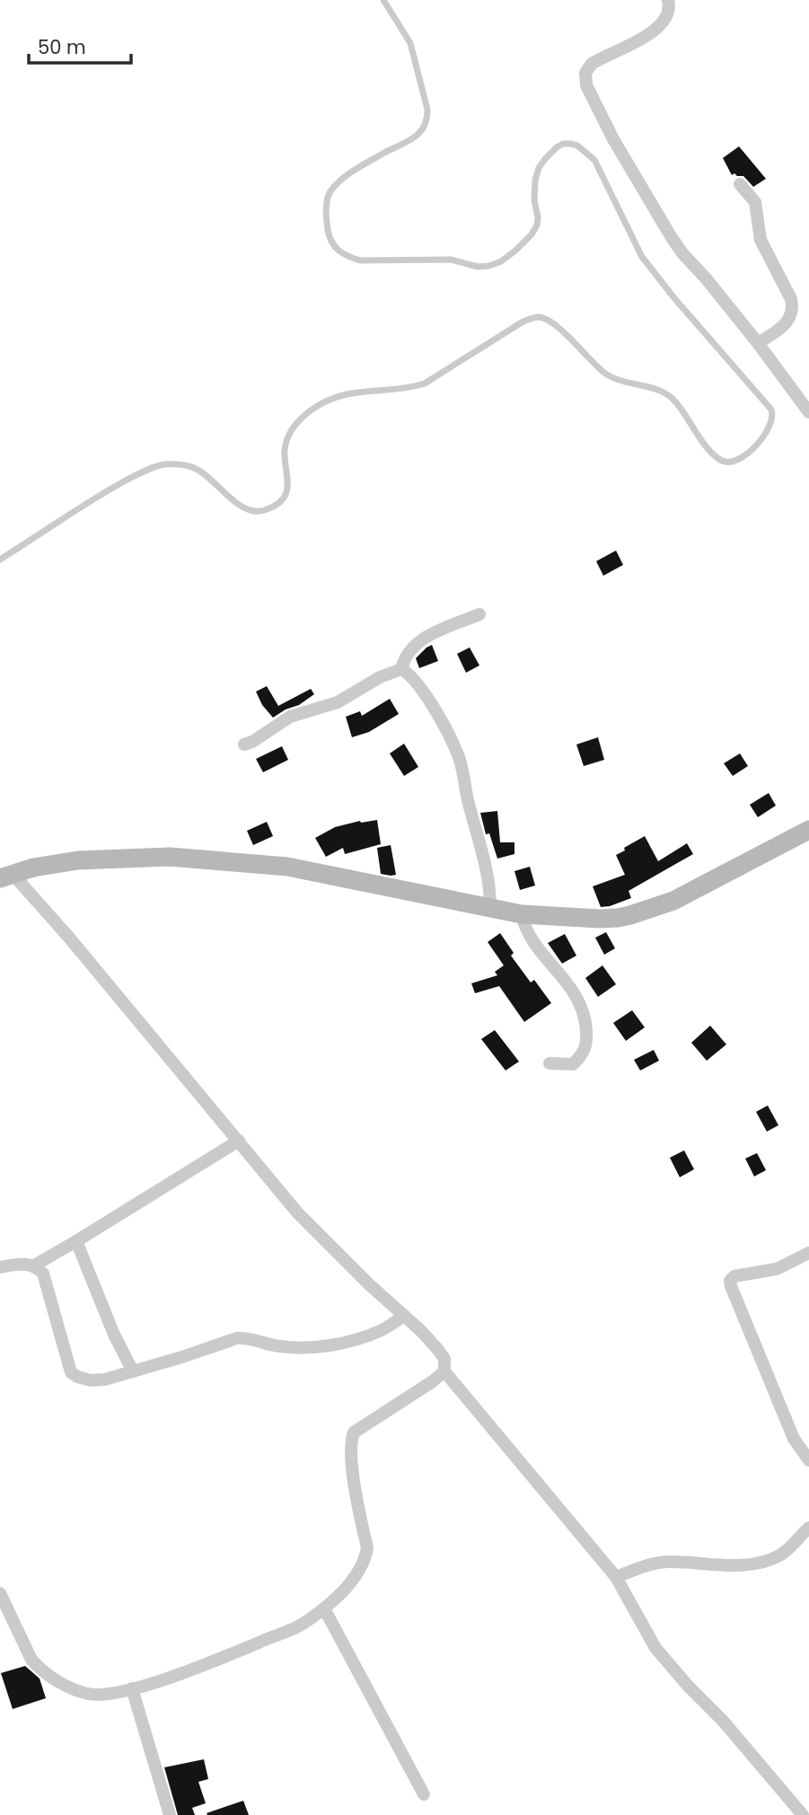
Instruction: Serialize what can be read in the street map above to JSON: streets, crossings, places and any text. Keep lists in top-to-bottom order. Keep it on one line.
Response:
{"scale_bar":"50 m"}
